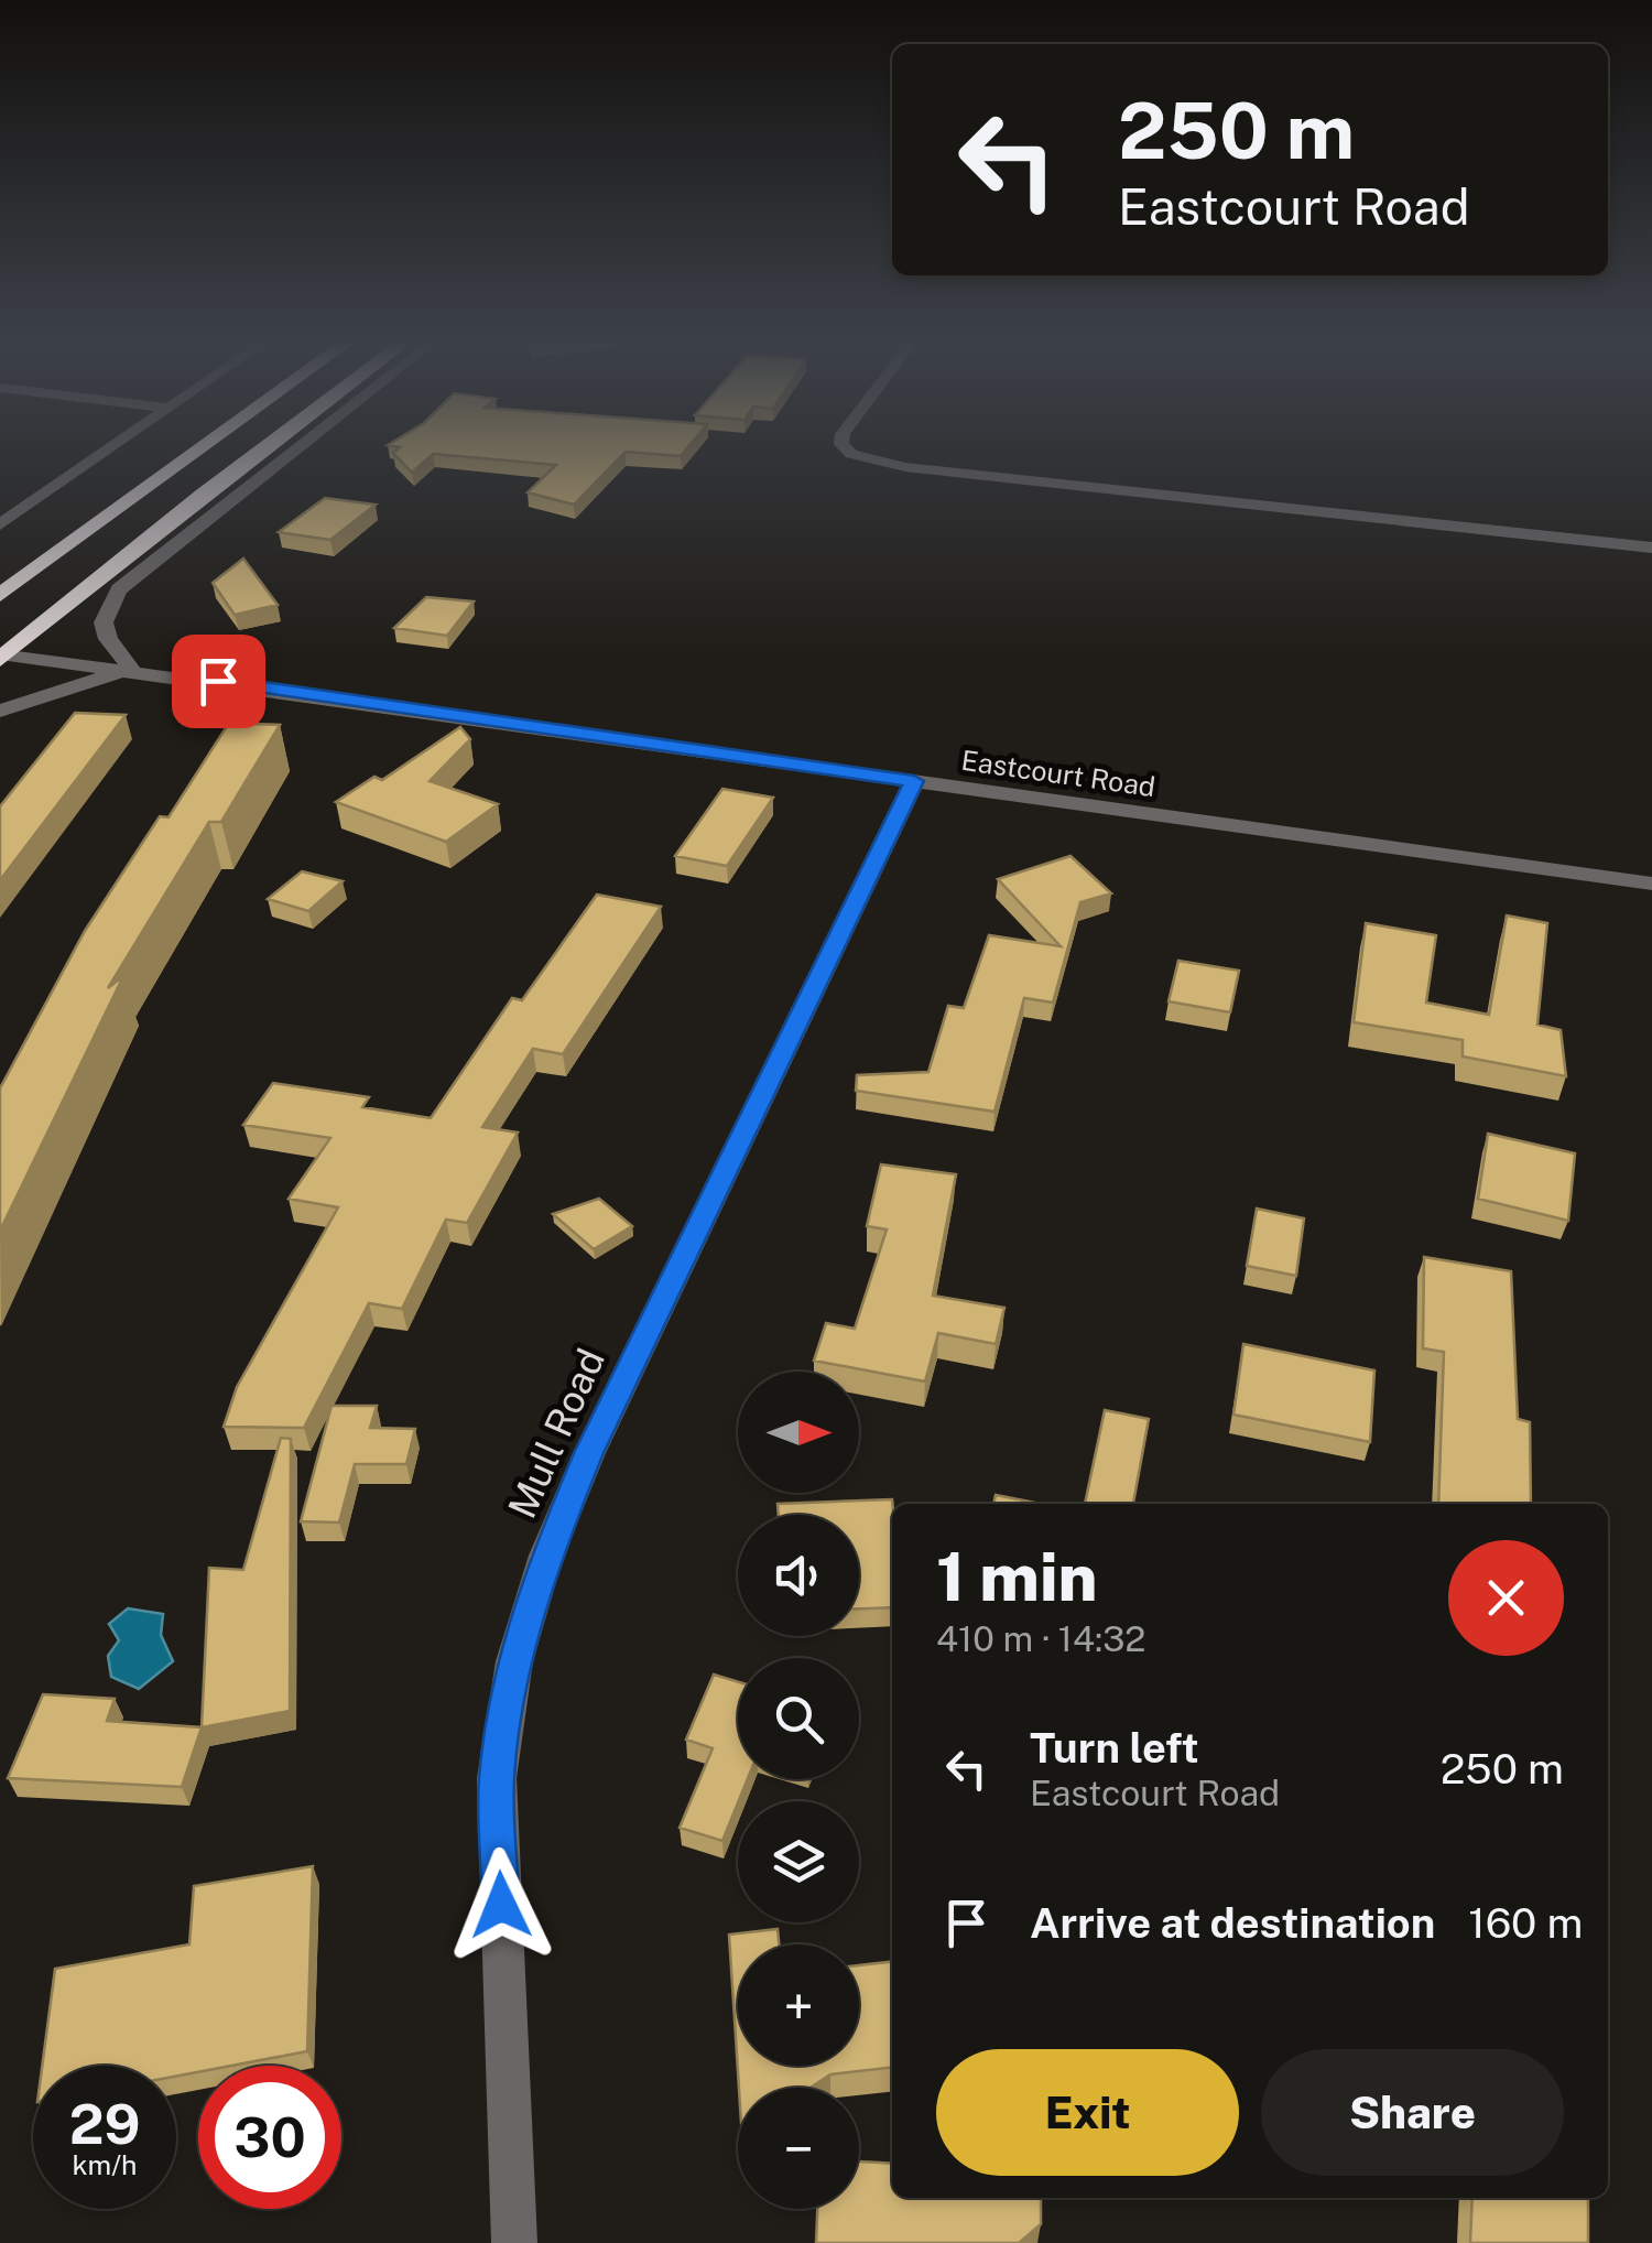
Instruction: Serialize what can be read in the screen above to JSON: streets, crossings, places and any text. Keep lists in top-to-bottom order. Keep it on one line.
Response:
{"streets":{"street":["Eastcourt Road","Mull Road"]},"crossings":[["Eastcourt Road","Mull Road"]],"north":"right","page":{"turn":["250 m","Eastcourt Road"],"map_buttons":["+","−"],"heading":["1 min","410 m · 14:32"],"list":[{"name":"Turn left","note":"Eastcourt Road","value":"250 m"},{"name":"Arrive at destination","value":"160 m"}],"buttons":["Exit","Share"],"speed":"29 km/h","limit":"30"}}
